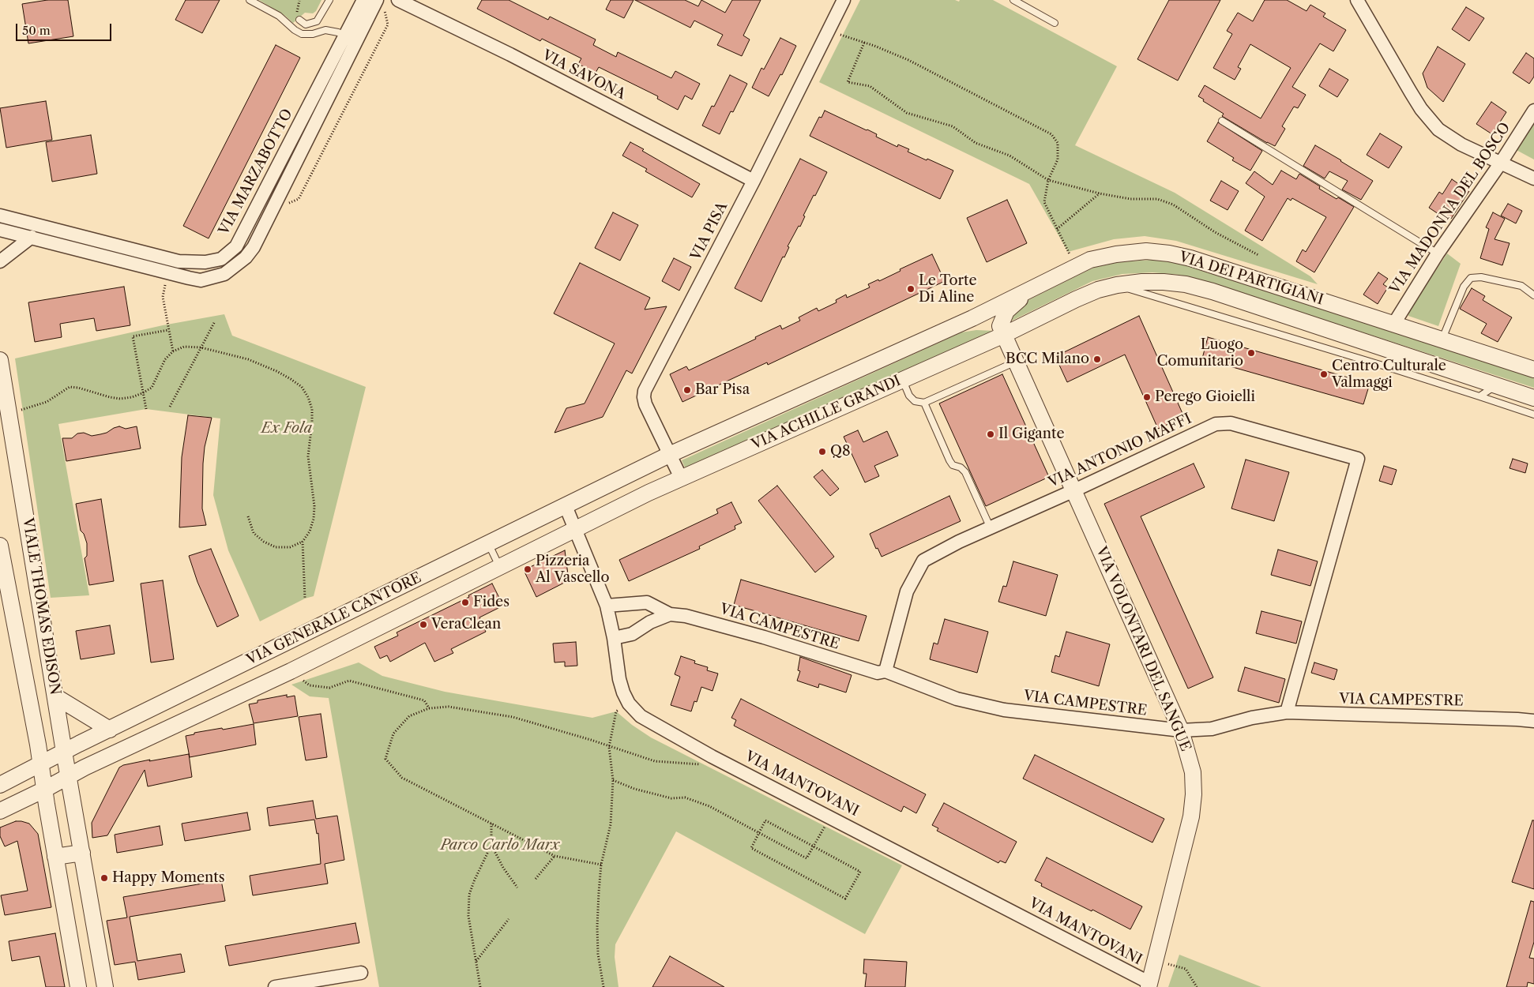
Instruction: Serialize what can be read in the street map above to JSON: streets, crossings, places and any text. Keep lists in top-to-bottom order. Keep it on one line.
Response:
{"streets":{"street":["VIA SAVONA","VIA MARZABOTTO","VIA MADONNA DEL BOSCO","VIA PISA","VIA DEI PARTIGIANI","VIA ACHILLE GRANDI","VIA ANTONIO MAFFI","VIALE THOMAS EDISON","VIA GENERALE CANTORE","VIA CAMPESTRE","VIA VOLONTARI DEL SANGUE","VIA MANTOVANI"]},"crossings":[["VIA SAVONA","VIA PISA"],["VIA MADONNA DEL BOSCO","VIA DEI PARTIGIANI"],["VIA PISA","VIA ACHILLE GRANDI"],["VIA PISA","VIA GENERALE CANTORE"],["VIA DEI PARTIGIANI","VIA ACHILLE GRANDI"],["VIA DEI PARTIGIANI","VIA VOLONTARI DEL SANGUE"],["VIA ACHILLE GRANDI","VIA GENERALE CANTORE"],["VIA ACHILLE GRANDI","VIA VOLONTARI DEL SANGUE"],["VIA ANTONIO MAFFI","VIA CAMPESTRE"],["VIA ANTONIO MAFFI","VIA VOLONTARI DEL SANGUE"],["VIALE THOMAS EDISON","VIA GENERALE CANTORE"],["VIA GENERALE CANTORE","VIA MANTOVANI"],["VIA CAMPESTRE","VIA VOLONTARI DEL SANGUE"],["VIA CAMPESTRE","VIA MANTOVANI"],["VIA VOLONTARI DEL SANGUE","VIA MANTOVANI"]],"parks":["Ex Fola","Parco Carlo Marx"],"places":["Le Torte Di Aline","Luogo Comunitario","BCC Milano","Centro Culturale Valmaggi","Bar Pisa","Perego Gioielli","Il Gigante","Q8","Pizzeria Al Vascello","Fides","VeraClean","Happy Moments"],"scale_bar":"50 m"}
